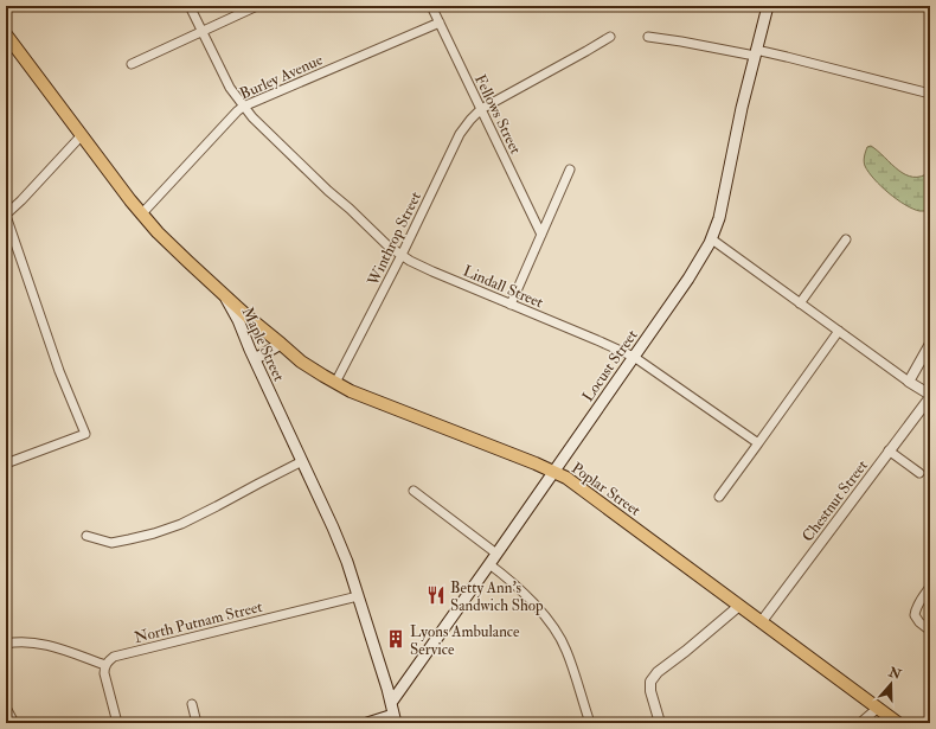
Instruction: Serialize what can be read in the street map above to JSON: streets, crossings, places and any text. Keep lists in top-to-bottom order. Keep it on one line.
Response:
{"streets":{"main road":["Maple Street","Locust Street","Poplar Street"],"street":["Burley Avenue","Fellows Street","Winthrop Street","Lindall Street","Chestnut Street","North Putnam Street"]},"crossings":[["Burley Avenue","Fellows Street"],["Burley Avenue","Lindall Street"],["Burley Avenue","Maple Street"],["Fellows Street","Winthrop Street"],["Winthrop Street","Lindall Street"],["Winthrop Street","Poplar Street"],["Lindall Street","Locust Street"],["Maple Street","Locust Street"],["Maple Street","Poplar Street"],["Maple Street","North Putnam Street"],["Locust Street","Poplar Street"],["Locust Street","Chestnut Street"],["Poplar Street","Chestnut Street"]],"places":{"restaurant":["Betty Ann's Sandwich Shop"],"building":["Lyons Ambulance Service"]},"north":"top"}
